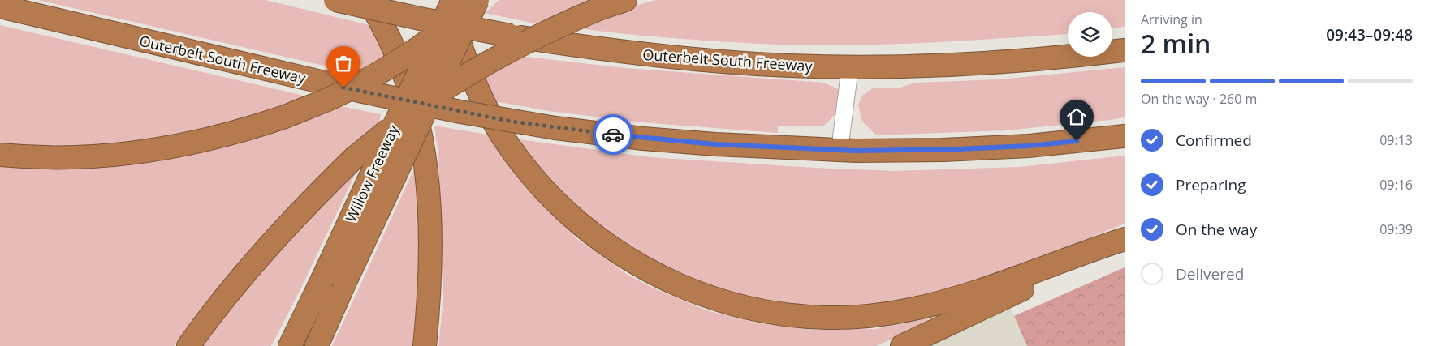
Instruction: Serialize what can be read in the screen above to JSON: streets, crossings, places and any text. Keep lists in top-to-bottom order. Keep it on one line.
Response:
{"streets":{"highway":["Outerbelt South Freeway","Willow Freeway"]},"page":{"heading":["2 min","Arriving in","09:43–09:48"],"bar":"On the way · 260 m","list":[["Confirmed","09:13"],["Preparing","09:16"],["On the way","09:39"],"Delivered"]}}
